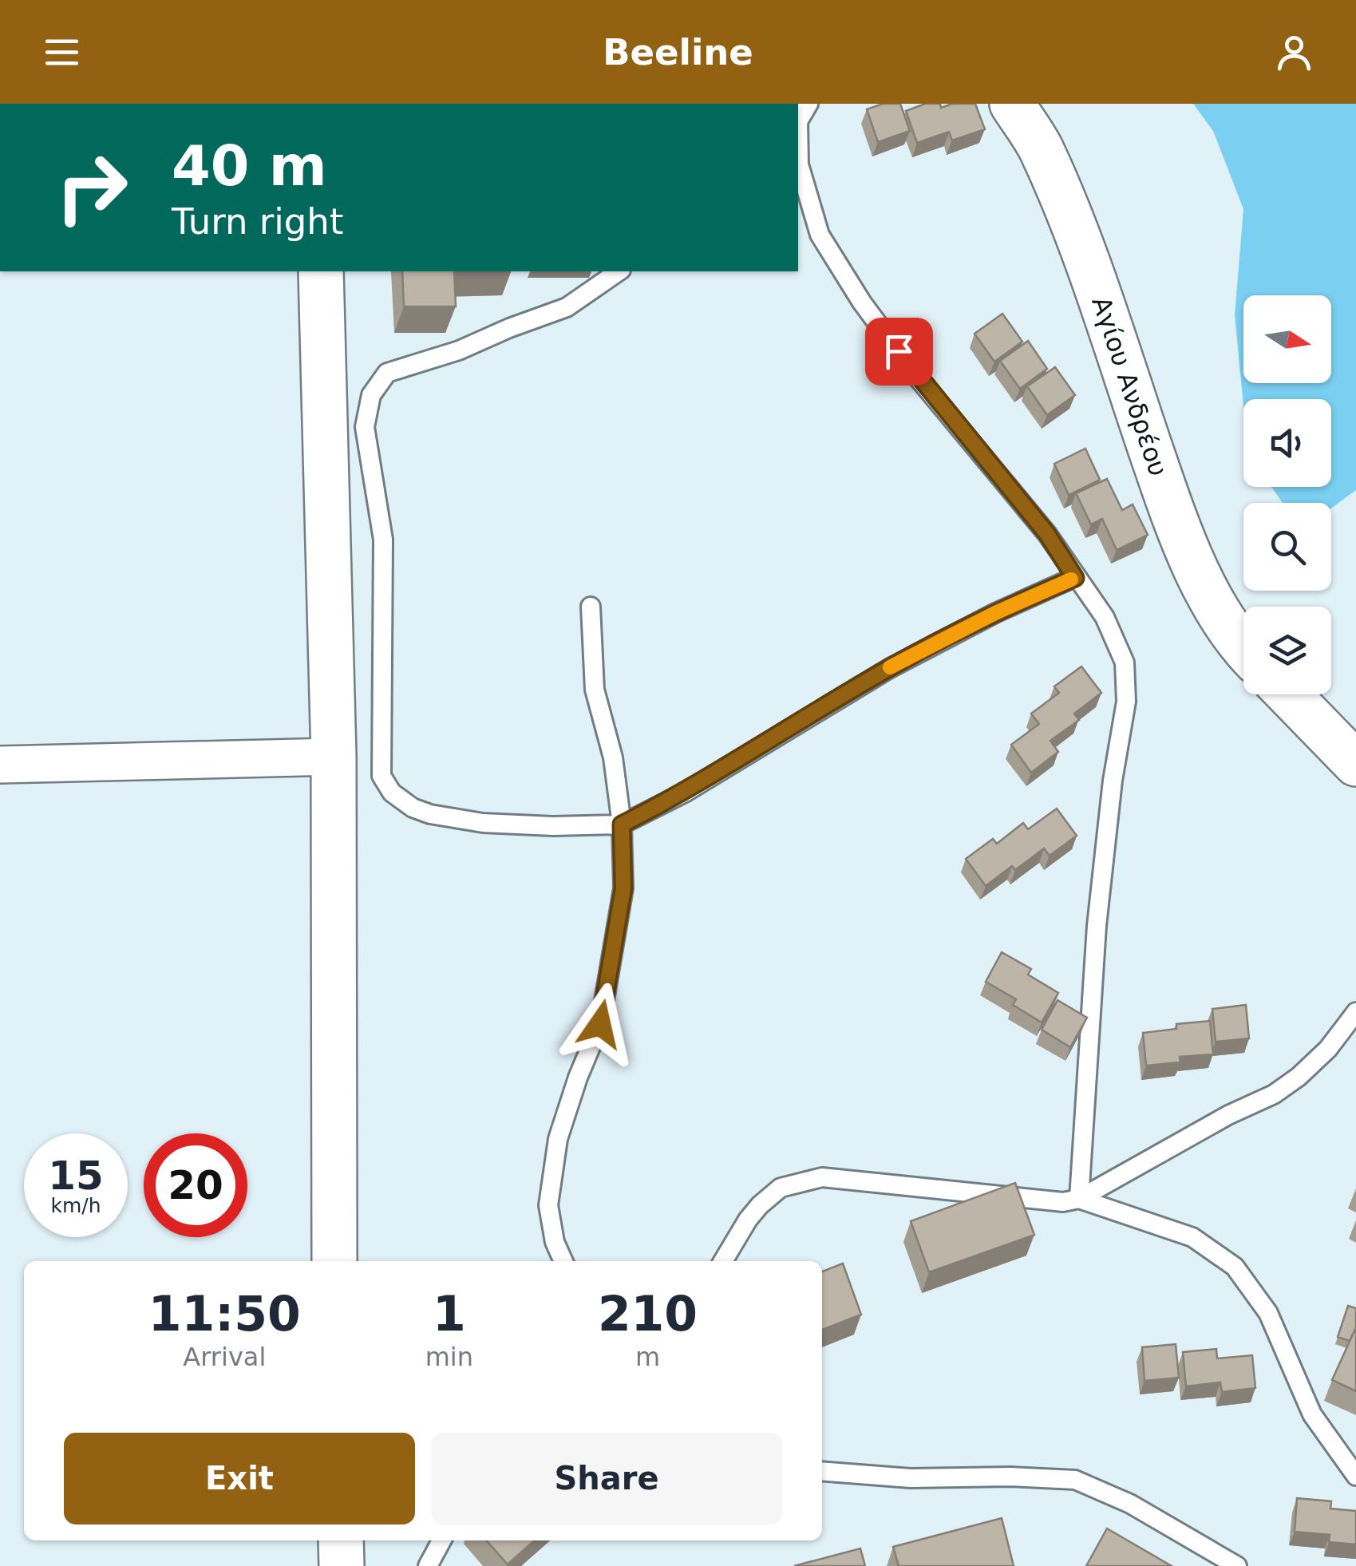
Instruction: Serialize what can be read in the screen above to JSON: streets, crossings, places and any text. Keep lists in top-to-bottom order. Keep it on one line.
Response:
{"streets":{"street":["Αγίου Ανδρέου"]},"north":"right","page":{"header":"Beeline","turn":["40 m","Turn right"],"speed":"15 km/h","limit":"20","eta":["11:50","Arrival","1","min","210","m"],"buttons":["Exit","Share"]}}
